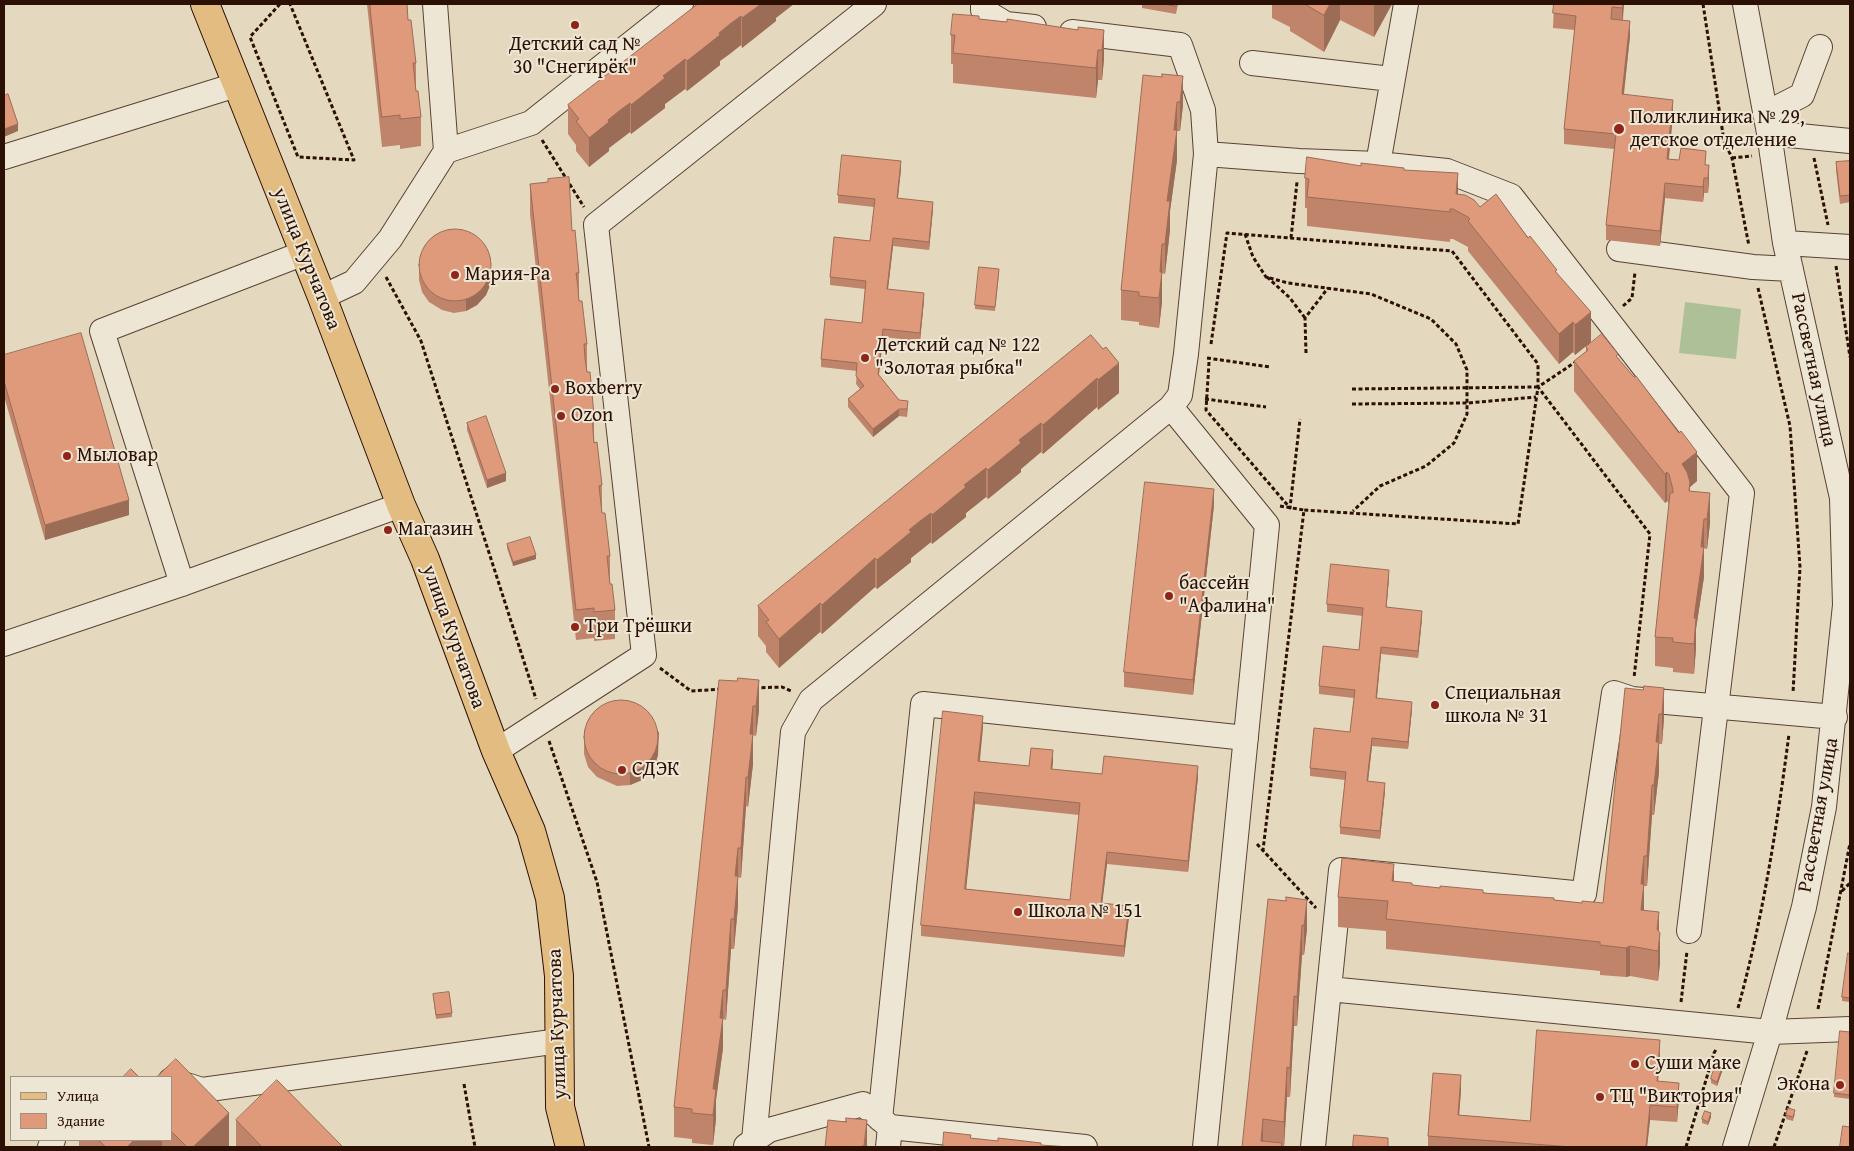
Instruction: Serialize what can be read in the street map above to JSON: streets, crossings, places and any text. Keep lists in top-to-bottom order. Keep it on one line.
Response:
{"streets":{"main road":["улица Курчатова"],"street":["Рассветная улица"]},"places":["Детский сад № 30 \"Снегирёк\"","Поликлиника № 29, детское отделение","Мария-Ра","Детский сад № 122 \"Золотая рыбка\"","Boxberry","Ozon","Мыловар","Магазин","бассейн \"Афалина\"","Три Трёшки","Специальная школа № 31","СДЭК","Школа № 151","Суши маке","Экона","ТЦ \"Виктория\""],"legend":["Улица","Здание"]}
